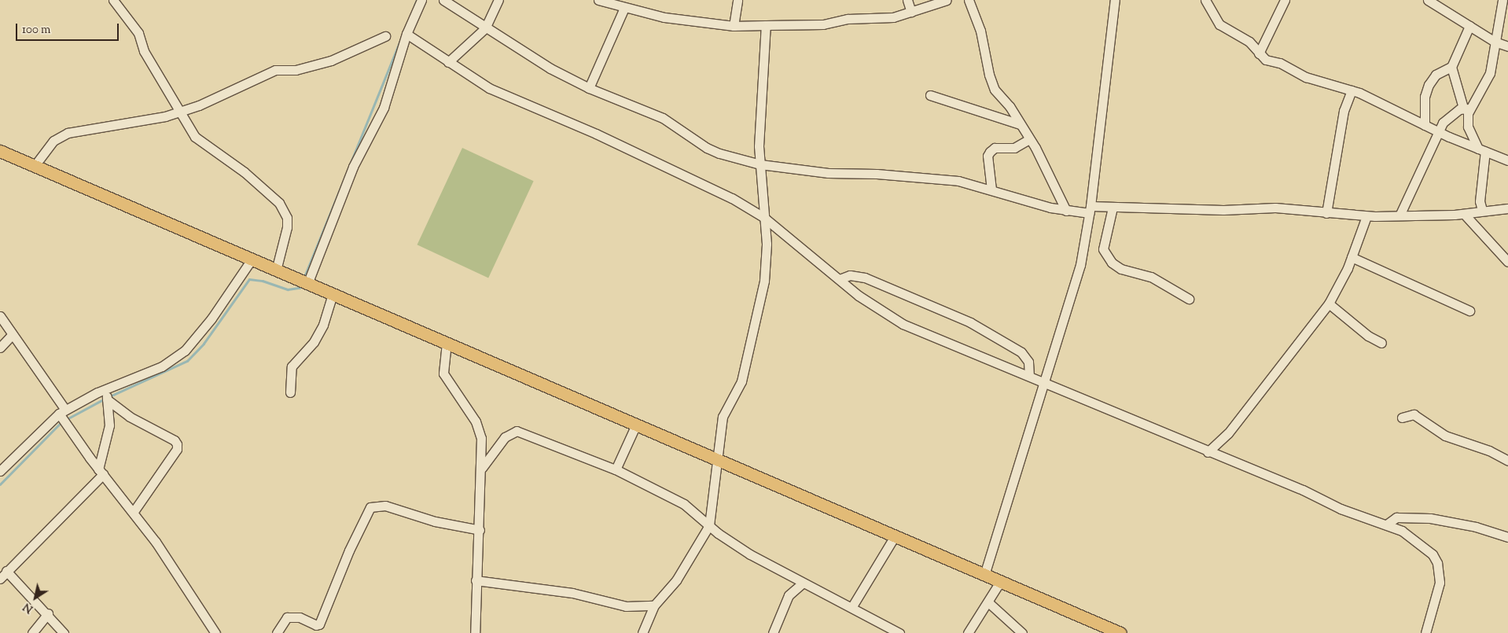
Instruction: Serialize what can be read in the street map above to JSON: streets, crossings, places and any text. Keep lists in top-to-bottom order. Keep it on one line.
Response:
{"scale_bar":"100 m","north":"bottom left"}
